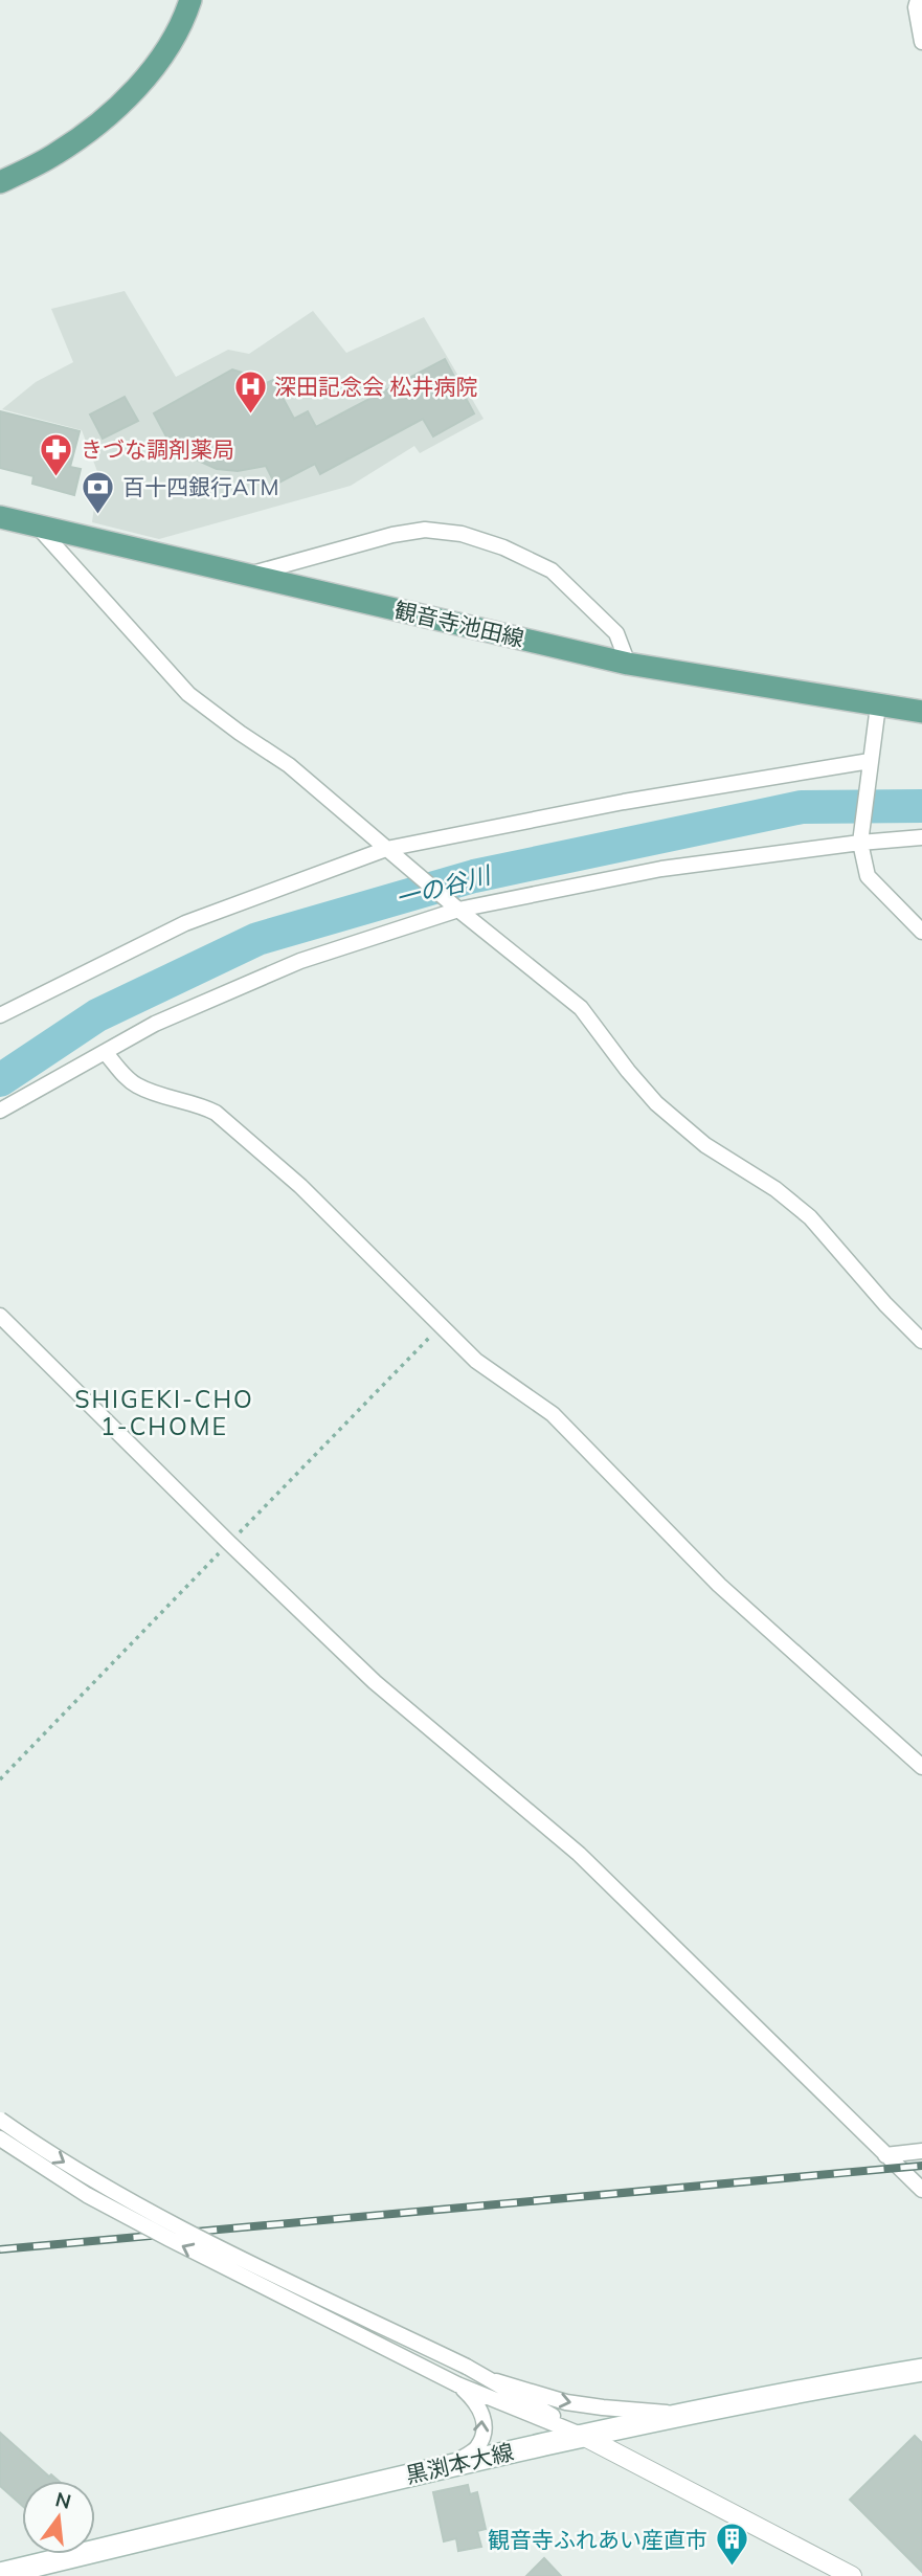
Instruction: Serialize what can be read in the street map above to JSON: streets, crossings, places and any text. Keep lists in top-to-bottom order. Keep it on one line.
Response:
{"streets":{"main road":["観音寺池田線","黒渕本大線"]},"districts":["SHIGEKI-CHO 1-CHOME"],"water":["一の谷川"],"places":{"hospital":["深田記念会 松井病院"],"pharmacy":["きづな調剤薬局"],"bank":["百十四銀行ATM"],"building":["観音寺ふれあい産直市"]},"north":"top"}
